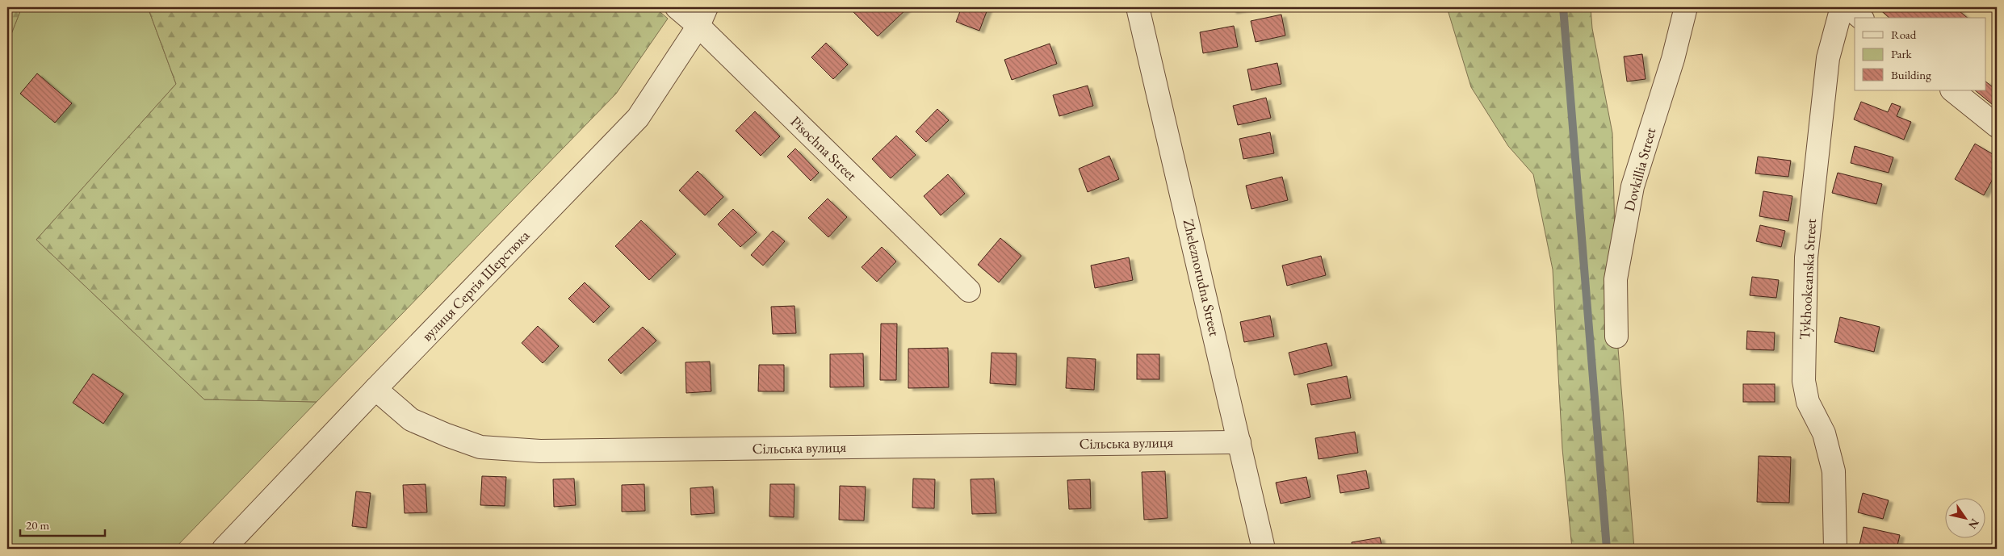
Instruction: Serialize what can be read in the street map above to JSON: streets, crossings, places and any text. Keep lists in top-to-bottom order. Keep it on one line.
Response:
{"streets":{"street":["Pisochna Street","Dovkillia Street","Zheleznorudna Street","Tykhookeanska Street","вулиця Сергія Шерстюка","Сільська вулиця"]},"crossings":[["Pisochna Street","вулиця Сергія Шерстюка"],["Zheleznorudna Street","Сільська вулиця"],["вулиця Сергія Шерстюка","Сільська вулиця"]],"legend":["Road","Park","Building"],"scale_bar":"20 m","north":"bottom right"}
